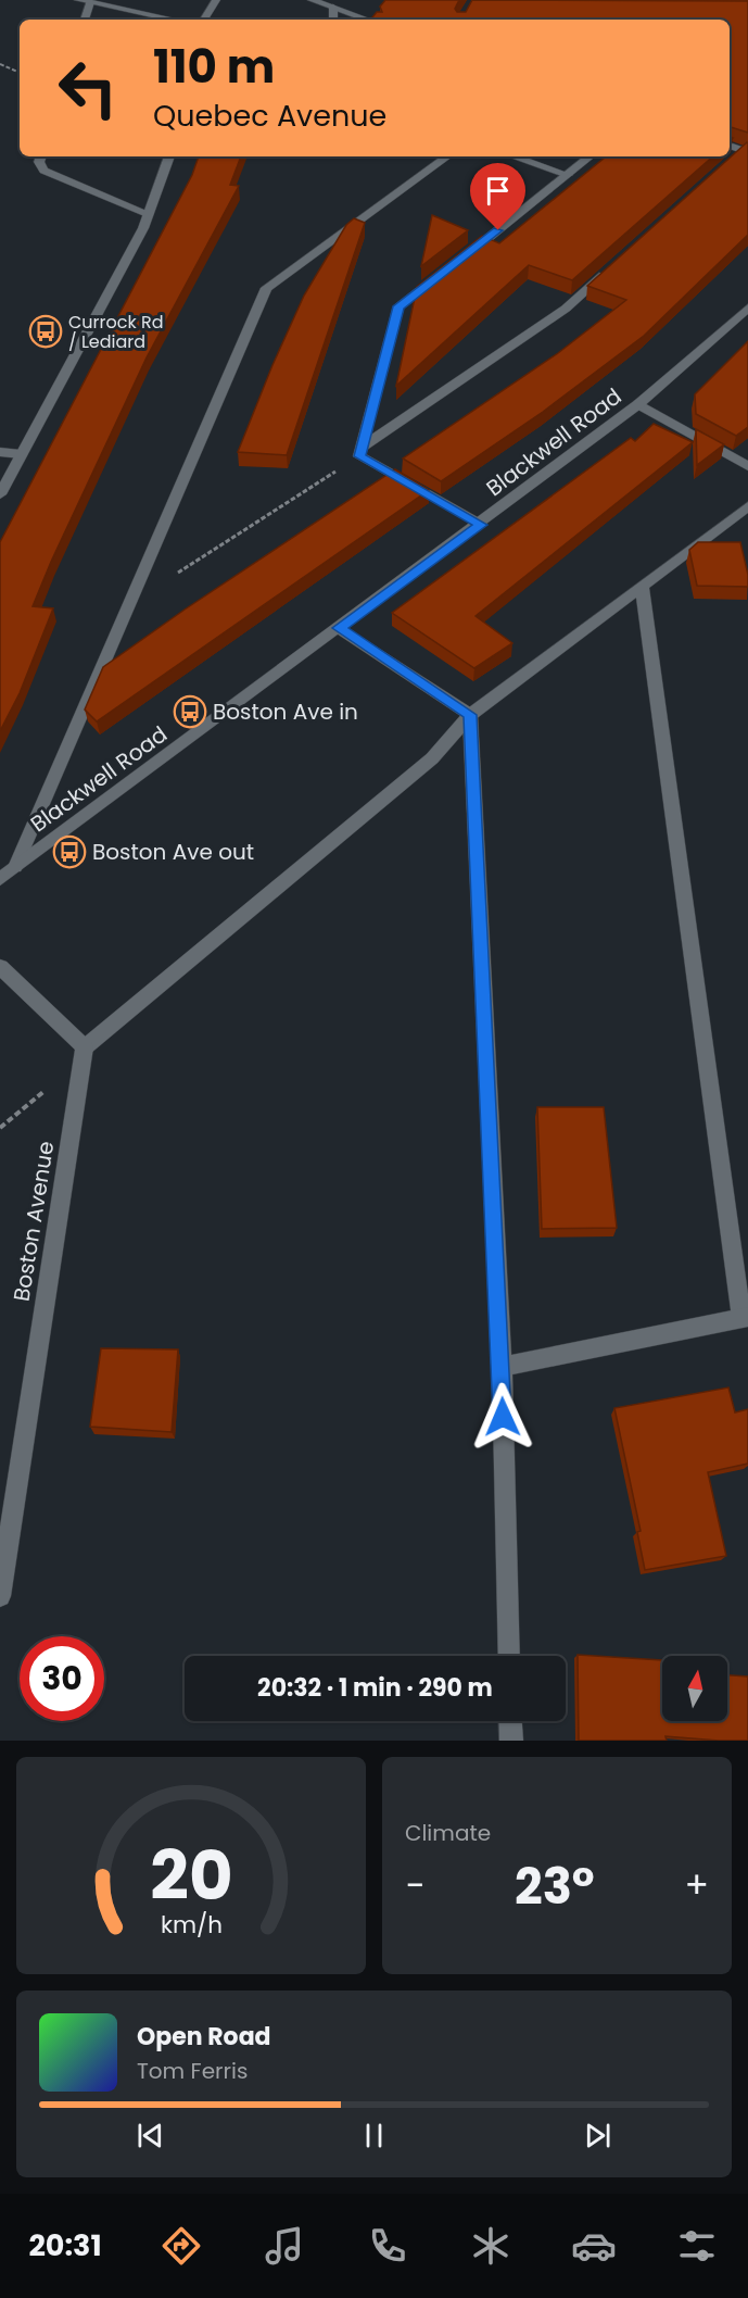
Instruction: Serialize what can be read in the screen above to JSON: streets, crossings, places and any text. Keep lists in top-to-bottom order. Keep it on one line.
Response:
{"streets":{"street":["Blackwell Road","Boston Avenue"]},"places":{"bus stop":["Currock Rd / Lediard","Boston Ave in","Boston Ave out"]},"north":"top","page":{"turn":["110 m","Quebec Avenue"],"limit":"30","trip":"20:32 · 1 min · 290 m","tile":"Climate","heat":["−","23°","+"],"song":["Open Road","Tom Ferris"],"tabs":"20:31","gauge":["20","km/h"]}}
